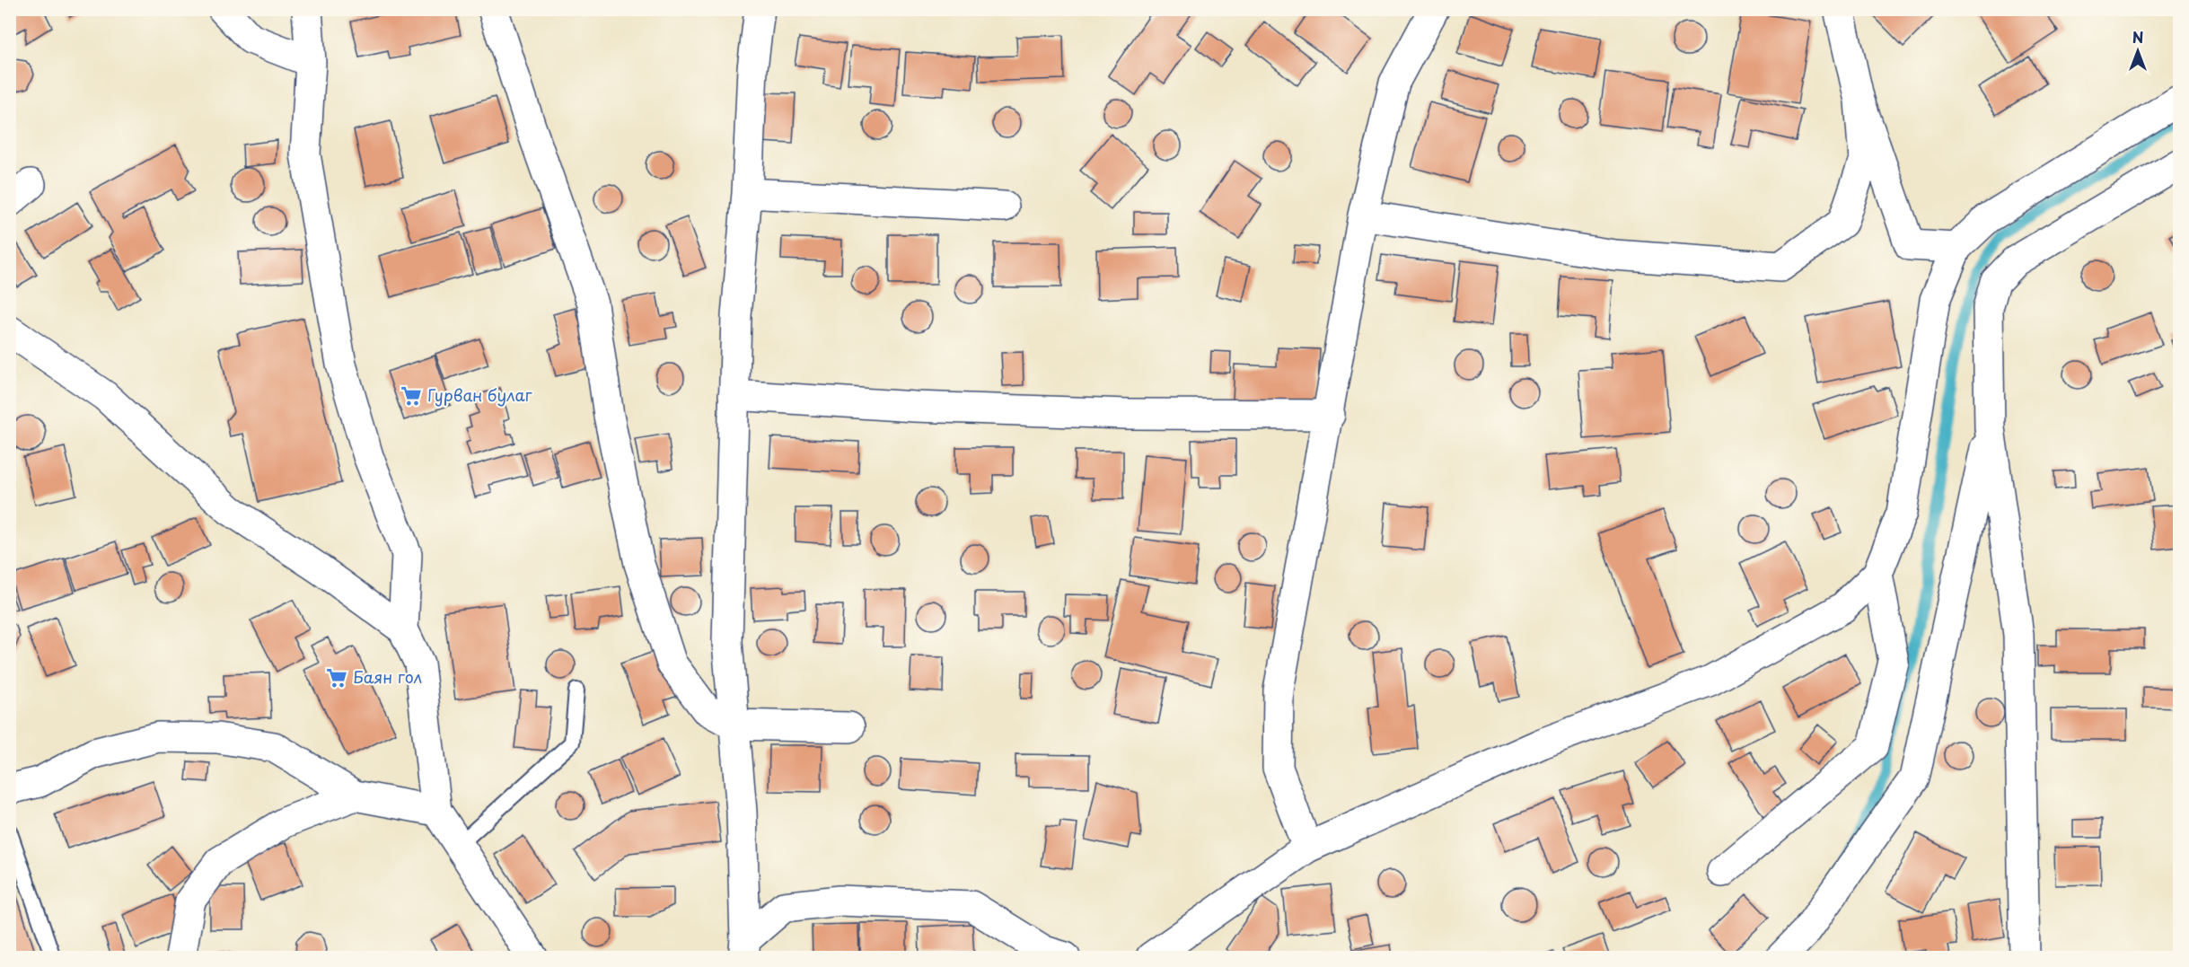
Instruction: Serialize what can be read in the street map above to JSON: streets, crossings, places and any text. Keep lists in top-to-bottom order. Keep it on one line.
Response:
{"places":{"supermarket":["Гурван булаг","Баян гол"]},"north":"top"}
